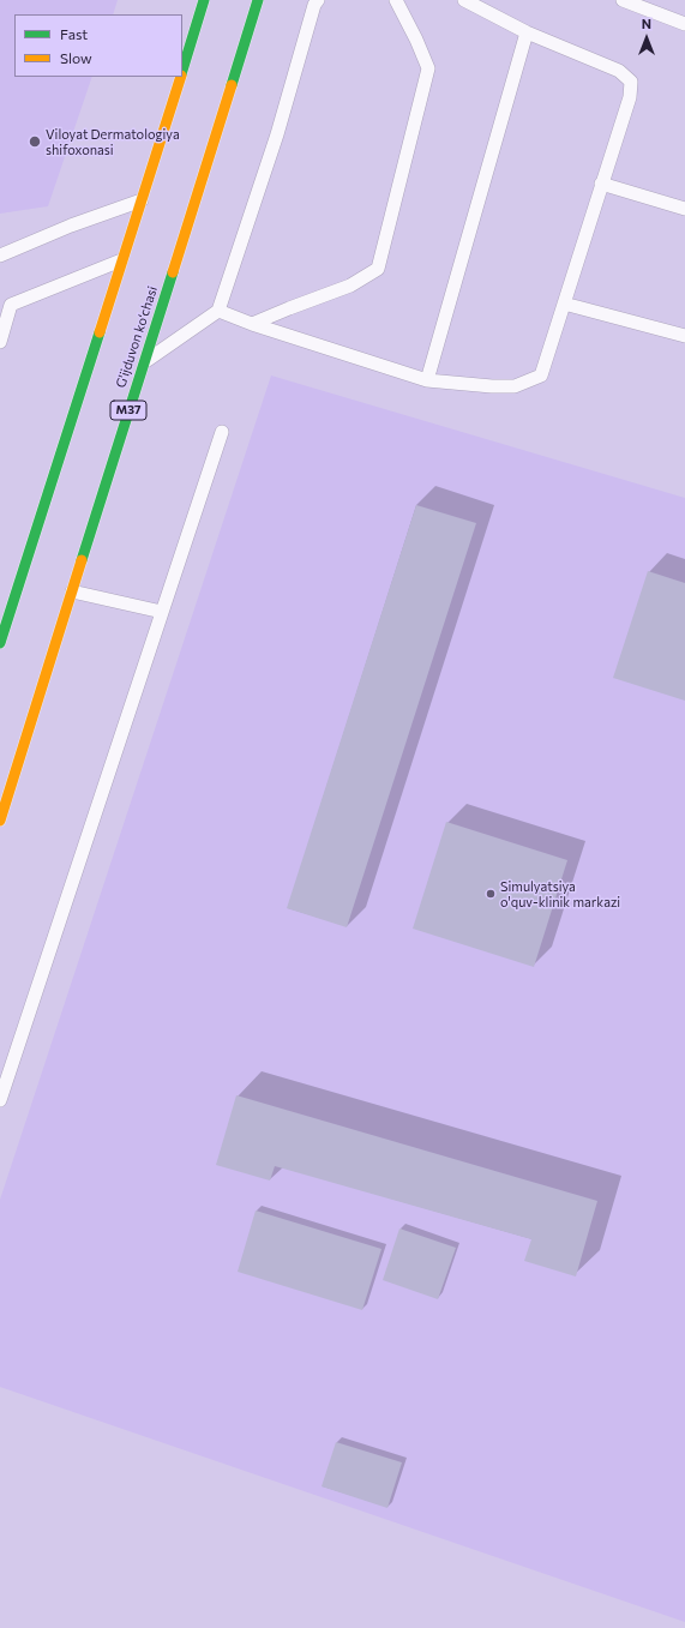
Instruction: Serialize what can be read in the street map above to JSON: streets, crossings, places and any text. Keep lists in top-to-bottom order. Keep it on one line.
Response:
{"streets":{"highway":["G'ijduvon ko‘chasi","M37"]},"places":["Viloyat Dermatologiya shifoxonasi","Simulyatsiya o'quv-klinik markazi"],"legend":["Fast","Slow"],"north":"top"}
